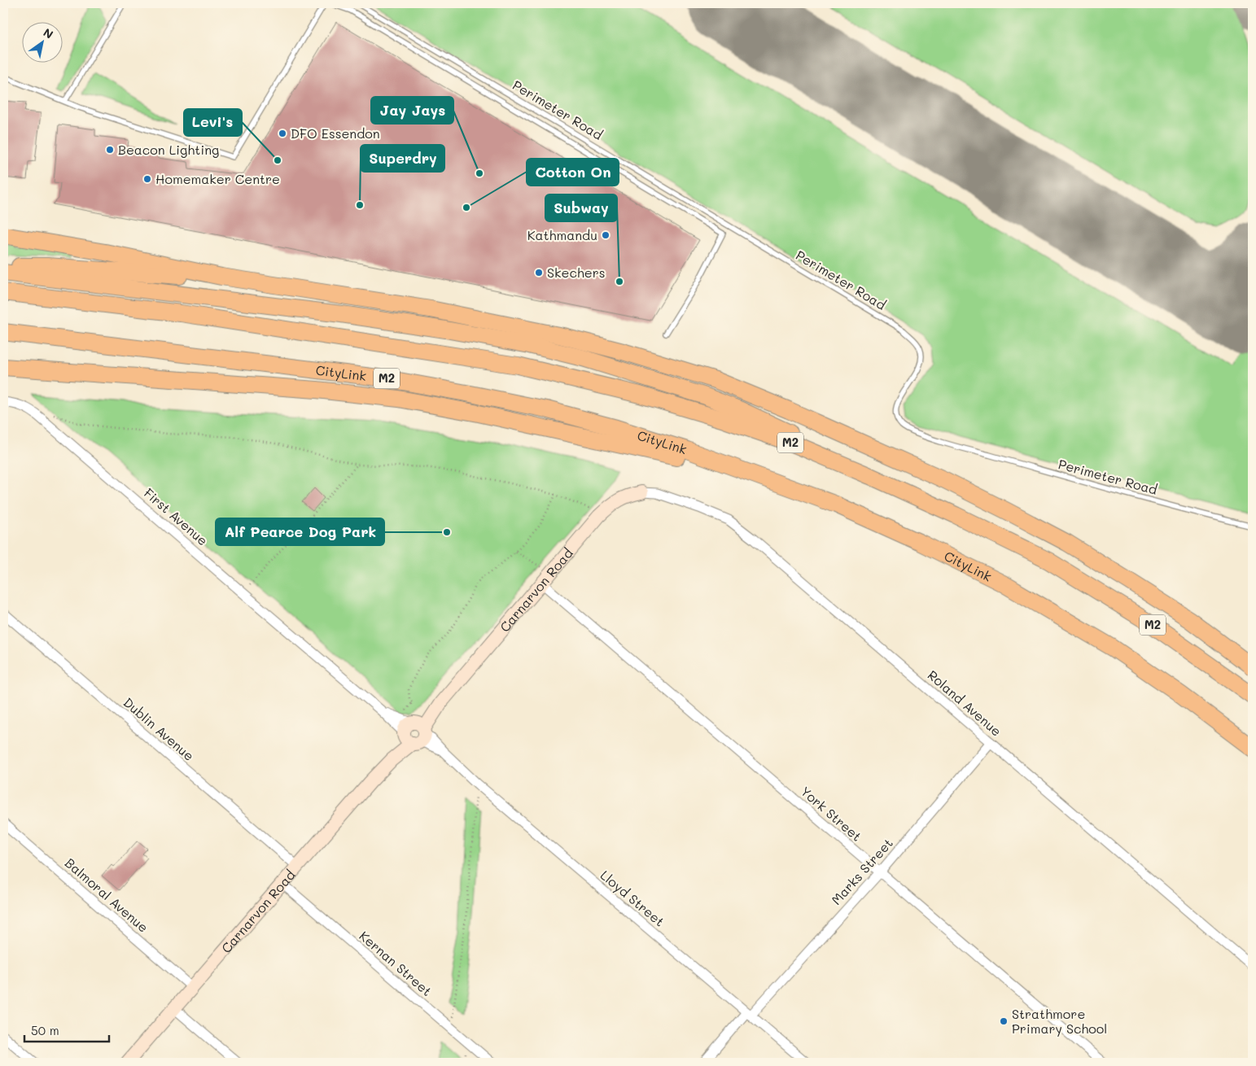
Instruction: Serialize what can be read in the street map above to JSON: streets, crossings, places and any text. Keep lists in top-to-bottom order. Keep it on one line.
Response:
{"streets":{"highway":["CityLink","M2"],"street":["First Avenue","Carnarvon Road","Roland Avenue","Dublin Avenue","York Street","Marks Street","Balmoral Avenue","Lloyd Street","Kernan Street"],"lane":["Perimeter Road"]},"crossings":[["First Avenue","Carnarvon Road"],["First Avenue","Lloyd Street"],["Carnarvon Road","Roland Avenue"],["Carnarvon Road","Dublin Avenue"],["Carnarvon Road","York Street"],["Carnarvon Road","Balmoral Avenue"],["Carnarvon Road","Lloyd Street"],["Carnarvon Road","Kernan Street"],["Roland Avenue","Marks Street"],["York Street","Marks Street"],["Marks Street","Lloyd Street"]],"places":["DFO Essendon","Beacon Lighting","Levi's","Jay Jays","Homemaker Centre","Superdry","Cotton On","Kathmandu","Skechers","Subway","Alf Pearce Dog Park","Strathmore Primary School"],"scale_bar":"50 m","north":"top right"}
